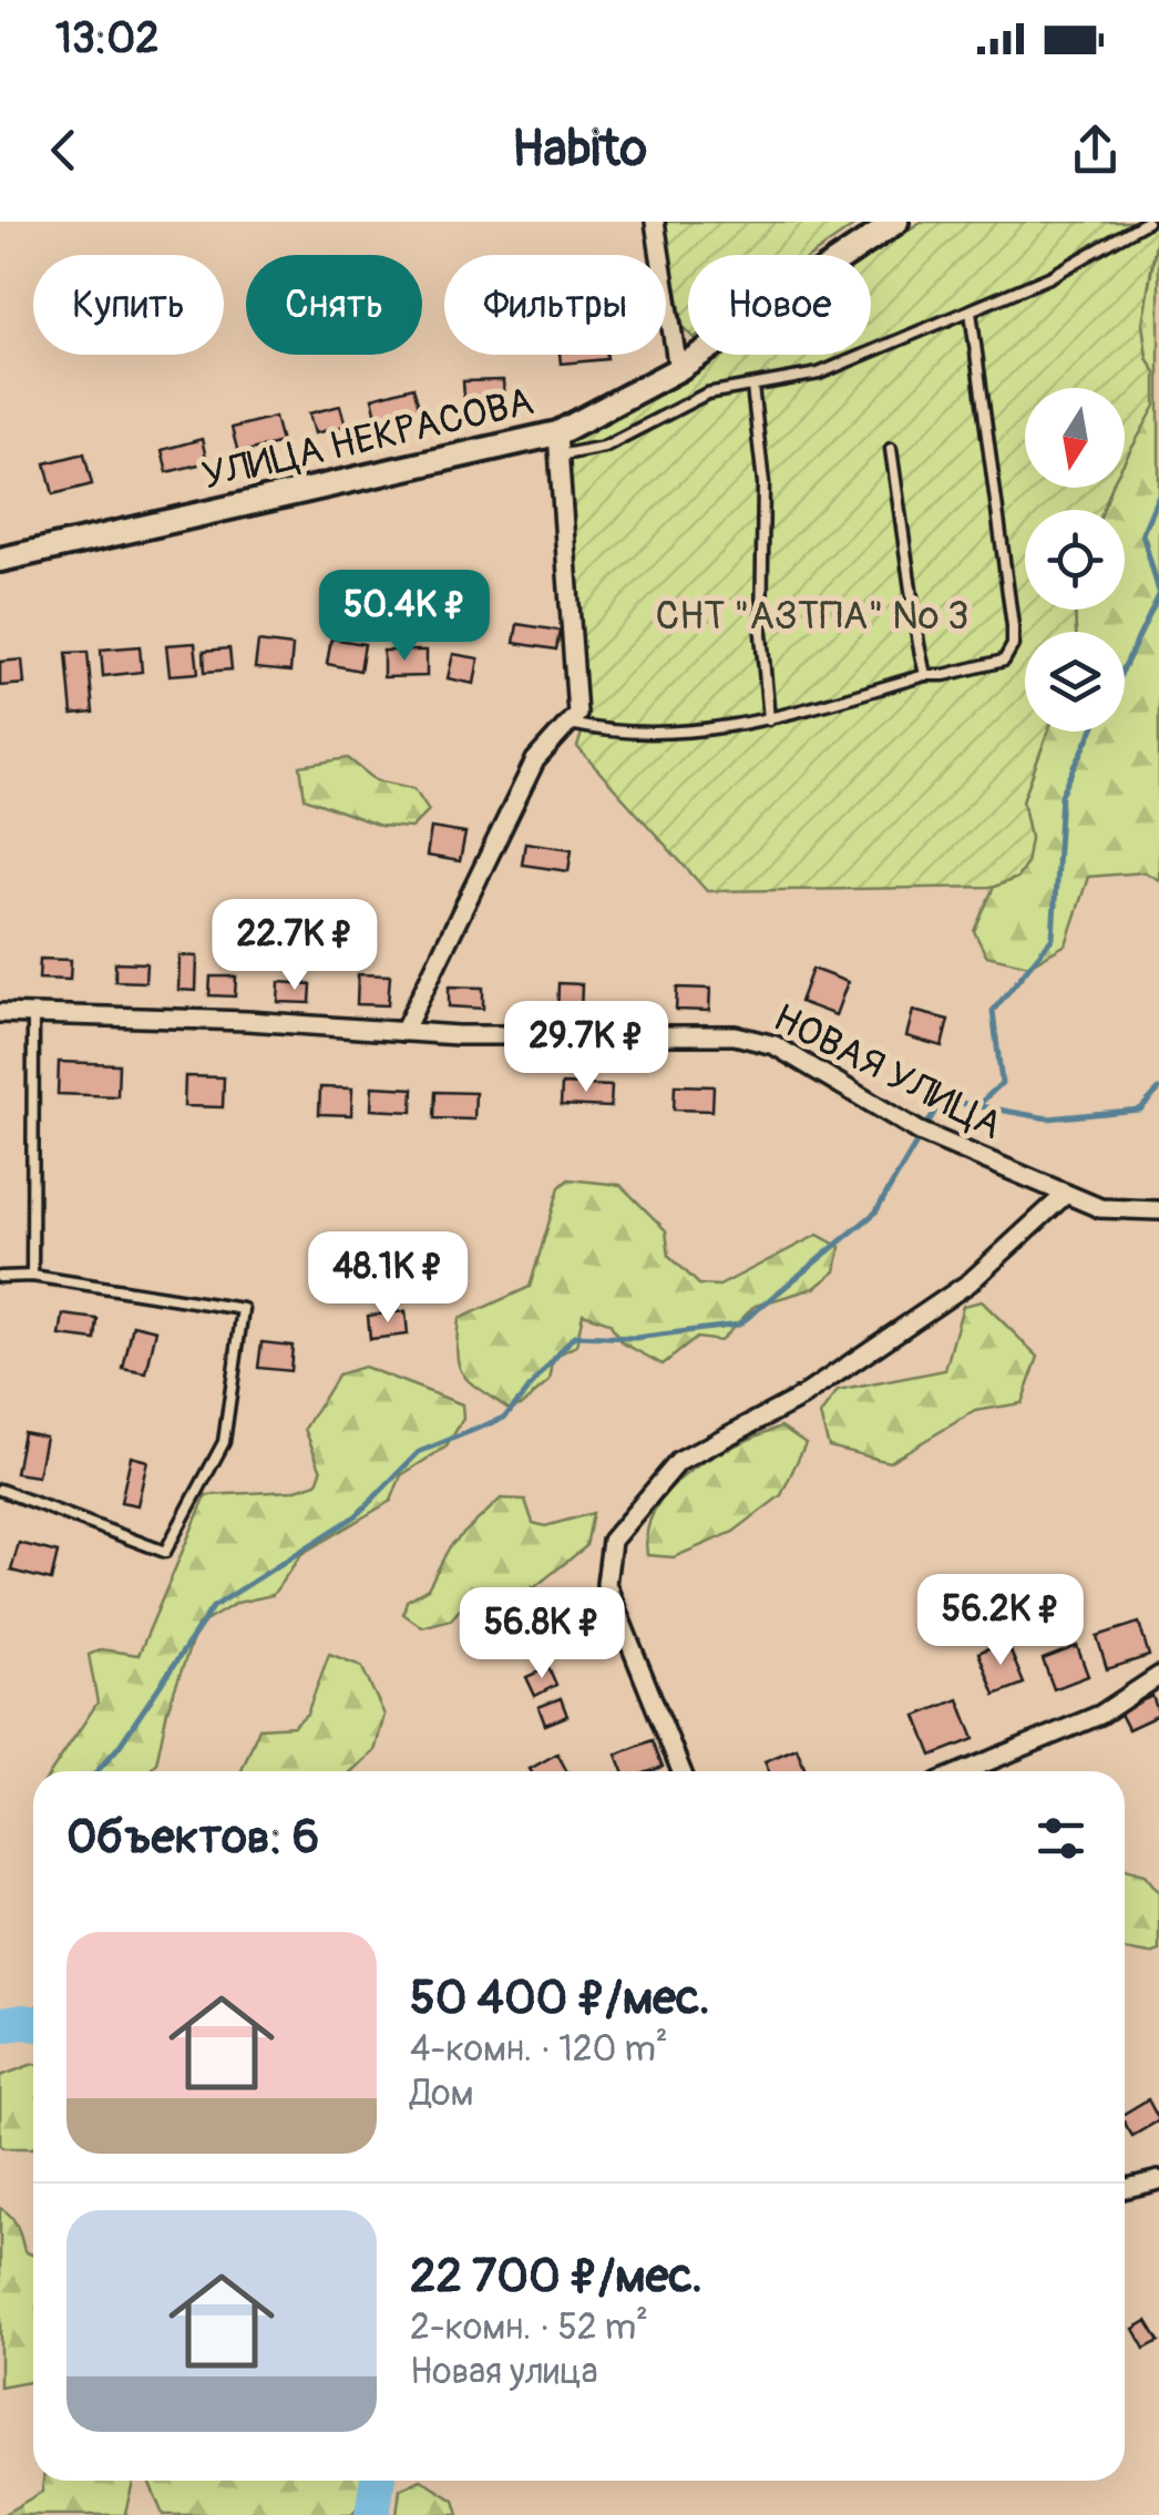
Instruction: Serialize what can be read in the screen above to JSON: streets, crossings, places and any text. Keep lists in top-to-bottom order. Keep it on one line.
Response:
{"streets":{"main road":["УЛИЦА НЕКРАСОВА"],"street":["НОВАЯ УЛИЦА"]},"parks":["СНТ \"АЗТПА\" № 3"],"north":"bottom","page":{"status":"13:02","header":"Habito","chip":["Купить","Снять","Фильтры","Новое"],"price":["50.4K ₽","22.7K ₽","29.7K ₽","48.1K ₽","56.2K ₽","56.8K ₽"],"heading":"Объектов: 6","list":[{"name":"50 400 ₽/мес.","note":"4-комн. · 120 m² · Дом"},{"name":"22 700 ₽/мес.","note":"2-комн. · 52 m² · Новая улица"}]}}
